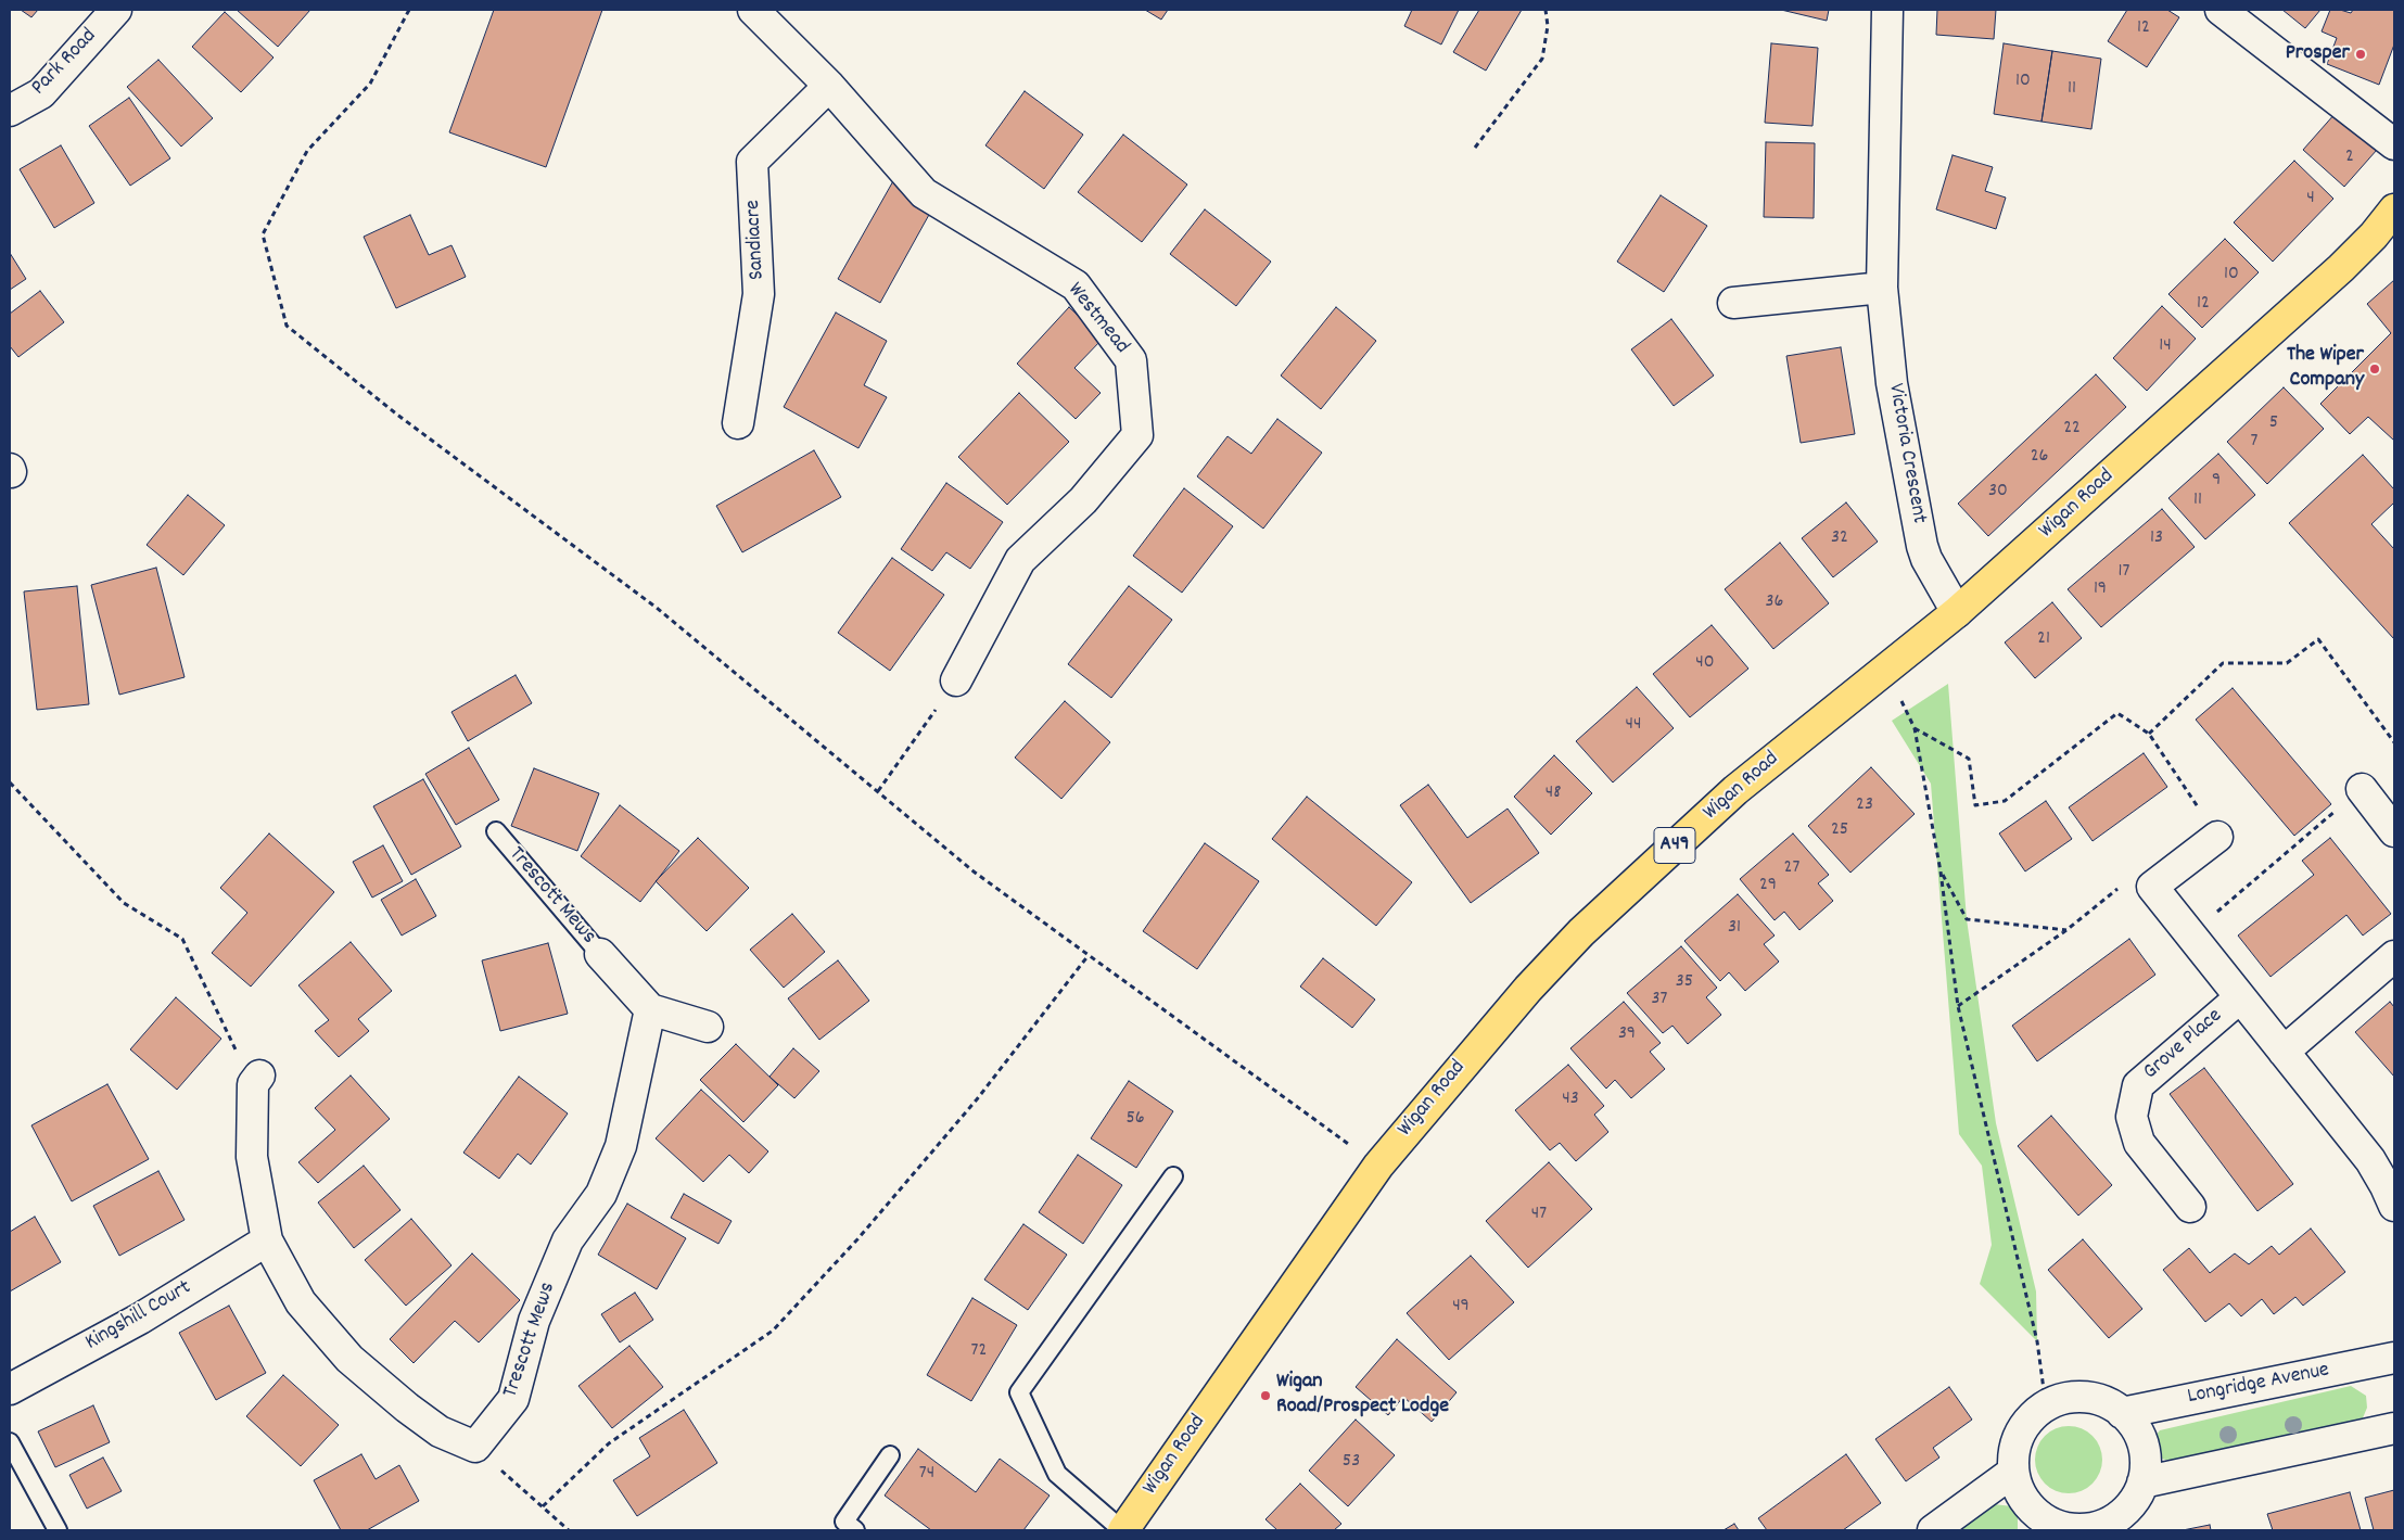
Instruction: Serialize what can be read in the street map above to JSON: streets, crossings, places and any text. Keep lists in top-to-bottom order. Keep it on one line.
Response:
{"streets":{"highway":["Wigan Road","A49"],"street":["Park Road","Sandiacre","Westmead","Victoria Crescent","Trescott Mews","Grove Place","Kingshill Court","Longridge Avenue"]},"crossings":[["Sandiacre","Westmead"],["Victoria Crescent","Wigan Road"]],"places":["Prosper","The Wiper Company","Wigan Road/Prospect Lodge"],"house_numbers":["12","10","11","2","4","10","12","14","5","22","7","26","9","30","11","32","13","17","19","36","21","40","44","48","23","25","27","29","31","35","37","39","43","56","47","49","72","53","74"]}
